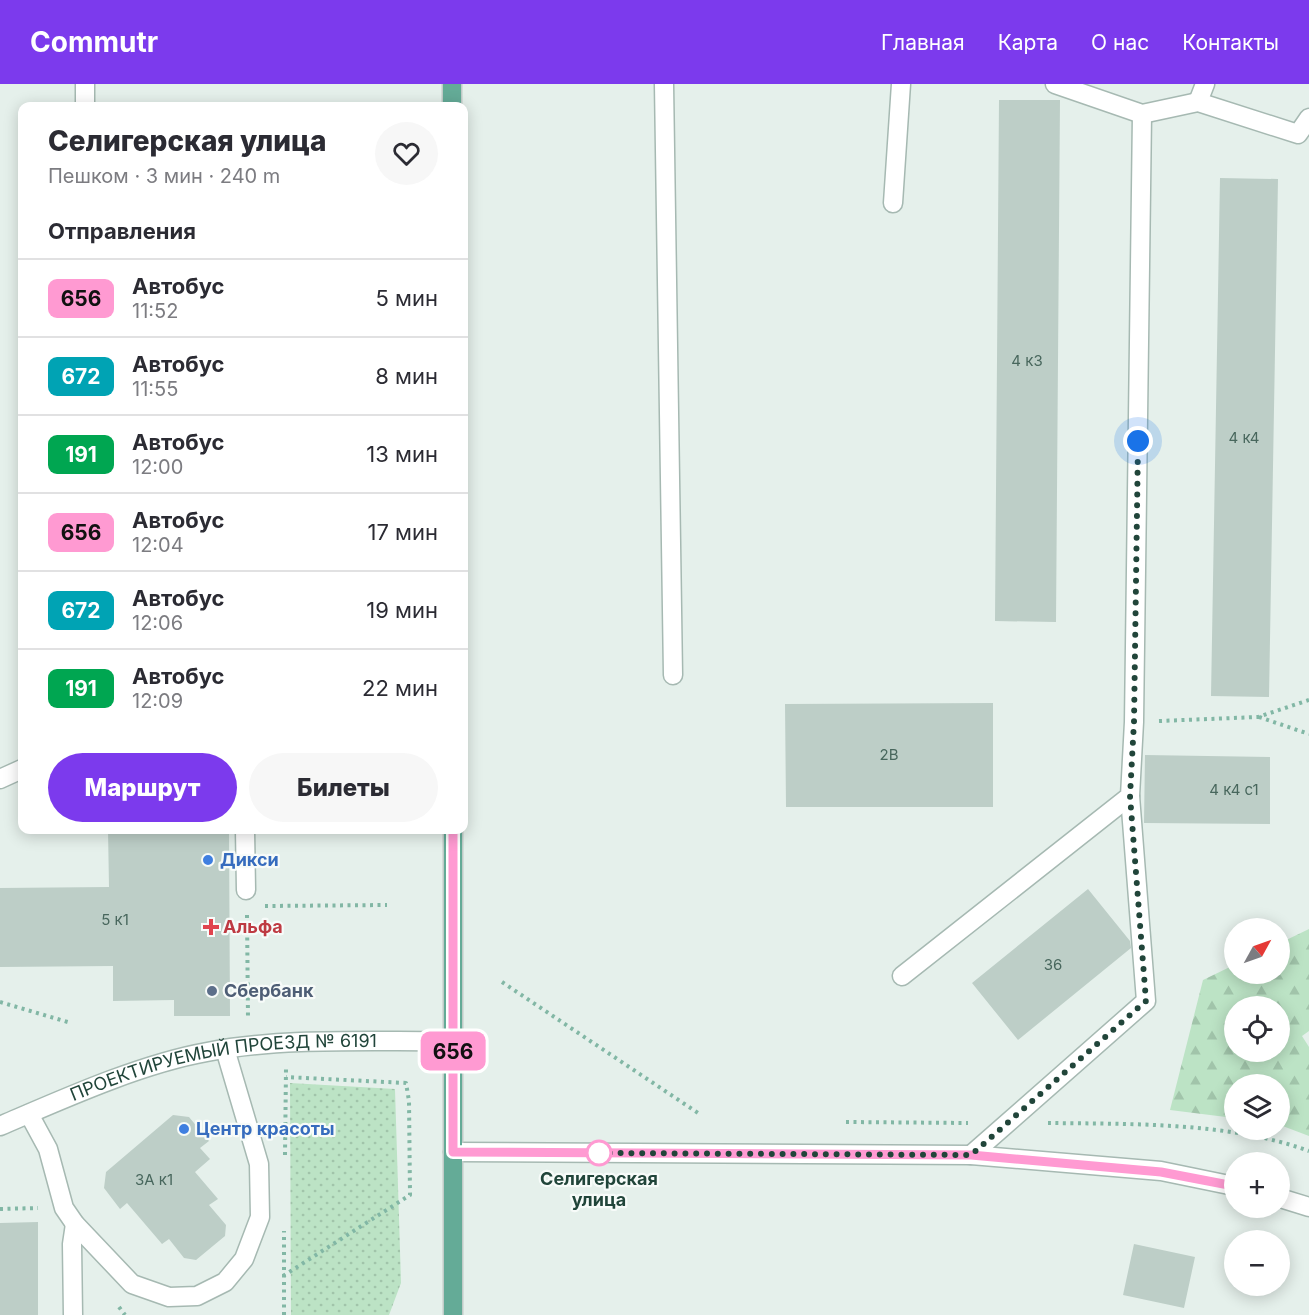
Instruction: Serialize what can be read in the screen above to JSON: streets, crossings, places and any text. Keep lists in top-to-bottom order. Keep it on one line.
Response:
{"streets":{"street":["ПРОЕКТИРУЕМЫЙ ПРОЕЗД № 6191"]},"places":{"other":["Дикси","Сбербанк","Центр красоты","Селигерская улица"],"health":["Альфа"]},"lines":["bus line 656"],"house_numbers":["4 к3","4 к4","2В","4 к4 с1","5 к1","36","3А к1"],"north":"top right","page":{"header":"Commutr","nav":["Главная","Карта","О нас","Контакты"],"on_map":"656","heading":[["Селигерская улица","Пешком · 3 мин · 240 m"],"Отправления"],"list":[{"mark":"656","name":"Автобус","note":"11:52","value":"5 мин"},{"mark":"672","name":"Автобус","note":"11:55","value":"8 мин"},{"mark":"191","name":"Автобус","note":"12:00","value":"13 мин"},{"mark":"656","name":"Автобус","note":"12:04","value":"17 мин"},{"mark":"672","name":"Автобус","note":"12:06","value":"19 мин"},{"mark":"191","name":"Автобус","note":"12:09","value":"22 мин"}],"buttons":["Маршрут","Билеты"],"map_buttons":["+","−"]}}
